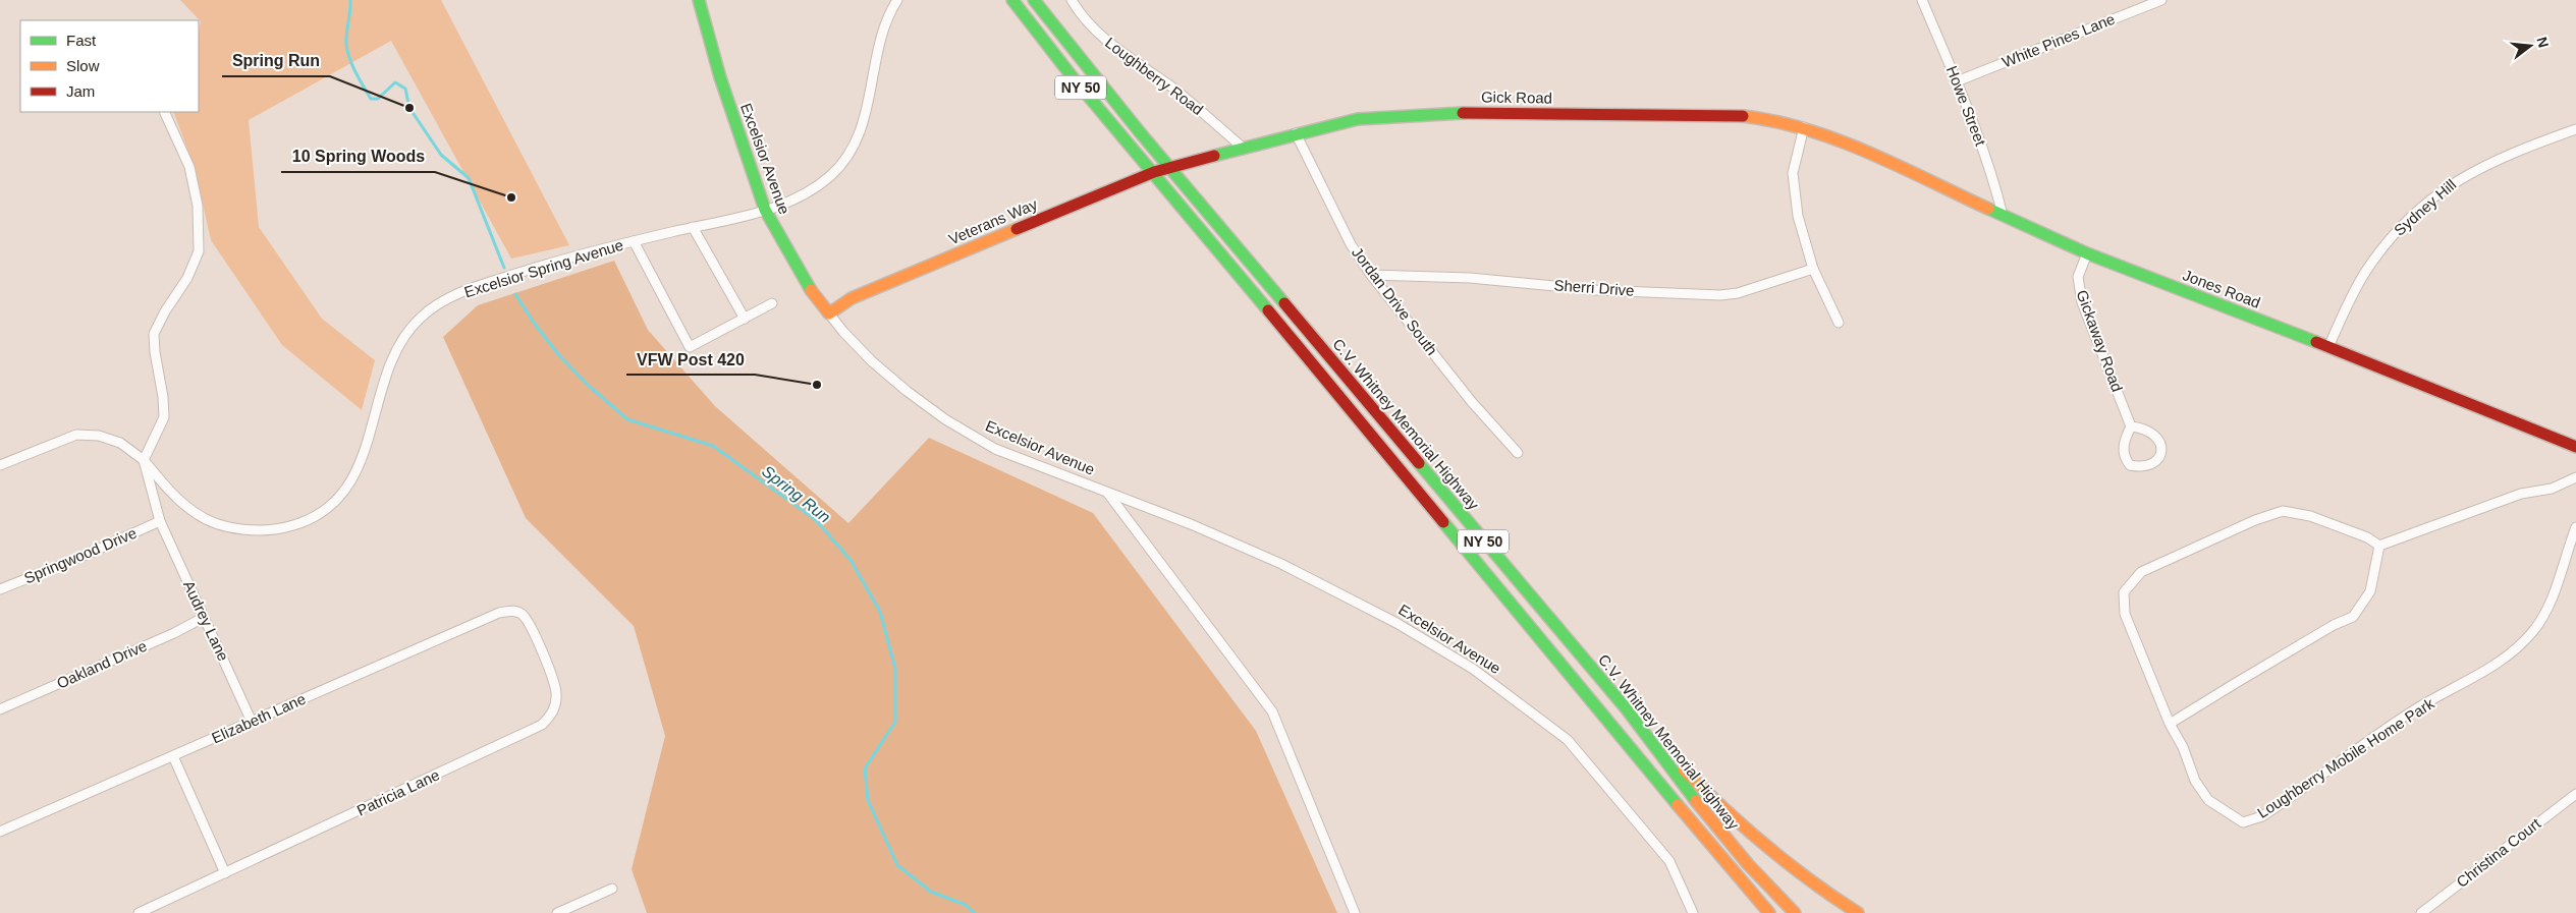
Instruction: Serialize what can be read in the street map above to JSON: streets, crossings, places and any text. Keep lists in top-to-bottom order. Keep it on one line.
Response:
{"streets":{"main road":["NY 50","Gick Road","Excelsior Avenue","Veterans Way","Jones Road","C.V. Whitney Memorial Highway"],"street":["White Pines Lane","Loughberry Road","Howe Street","Sydney Hill","Excelsior Spring Avenue","Sherri Drive","Jordan Drive South","Gickaway Road","Springwood Drive","Audrey Lane","Oakland Drive","Elizabeth Lane","Loughberry Mobile Home Park","Patricia Lane","Christina Court"]},"crossings":[["White Pines Lane","Howe Street"],["Loughberry Road","Gick Road"],["Gick Road","Veterans Way"],["Gick Road","Jones Road"],["Gick Road","Jordan Drive South"],["Gick Road","C.V. Whitney Memorial Highway"],["Howe Street","Jones Road"],["Excelsior Avenue","Veterans Way"],["Excelsior Avenue","Excelsior Spring Avenue"],["Sydney Hill","Jones Road"],["Veterans Way","C.V. Whitney Memorial Highway"],["Sherri Drive","Jordan Drive South"],["Jones Road","Gickaway Road"],["Springwood Drive","Audrey Lane"],["Audrey Lane","Oakland Drive"],["Audrey Lane","Elizabeth Lane"],["Elizabeth Lane","Patricia Lane"]],"water":["Spring Run"],"places":["Spring Run","10 Spring Woods","VFW Post 420"],"legend":["Fast","Slow","Jam"],"north":"right"}
